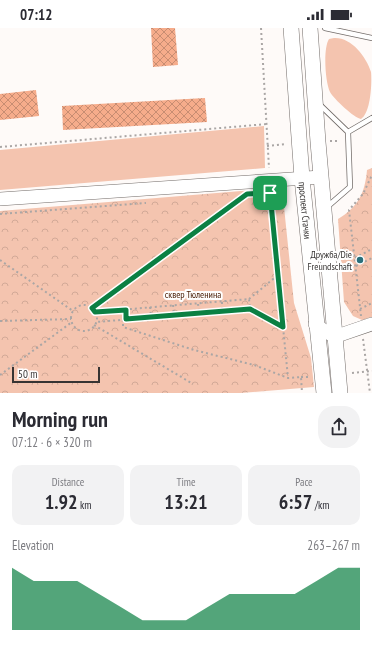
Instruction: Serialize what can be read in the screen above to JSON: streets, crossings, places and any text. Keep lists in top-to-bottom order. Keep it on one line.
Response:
{"streets":{"main road":["проспект Стачки"]},"parks":["сквер Тюленина"],"places":["Дружба/Die Freundschaft"],"scale_bar":"50 m","page":{"status":"07:12","scale":"50 m","heading":["Morning run","07:12 · 6 × 320 m"],"stats":[["Distance","1.92 km"],["Time","13:21"],["Pace","6:57 /km"]],"chart":["Elevation","263–267 m"]}}
